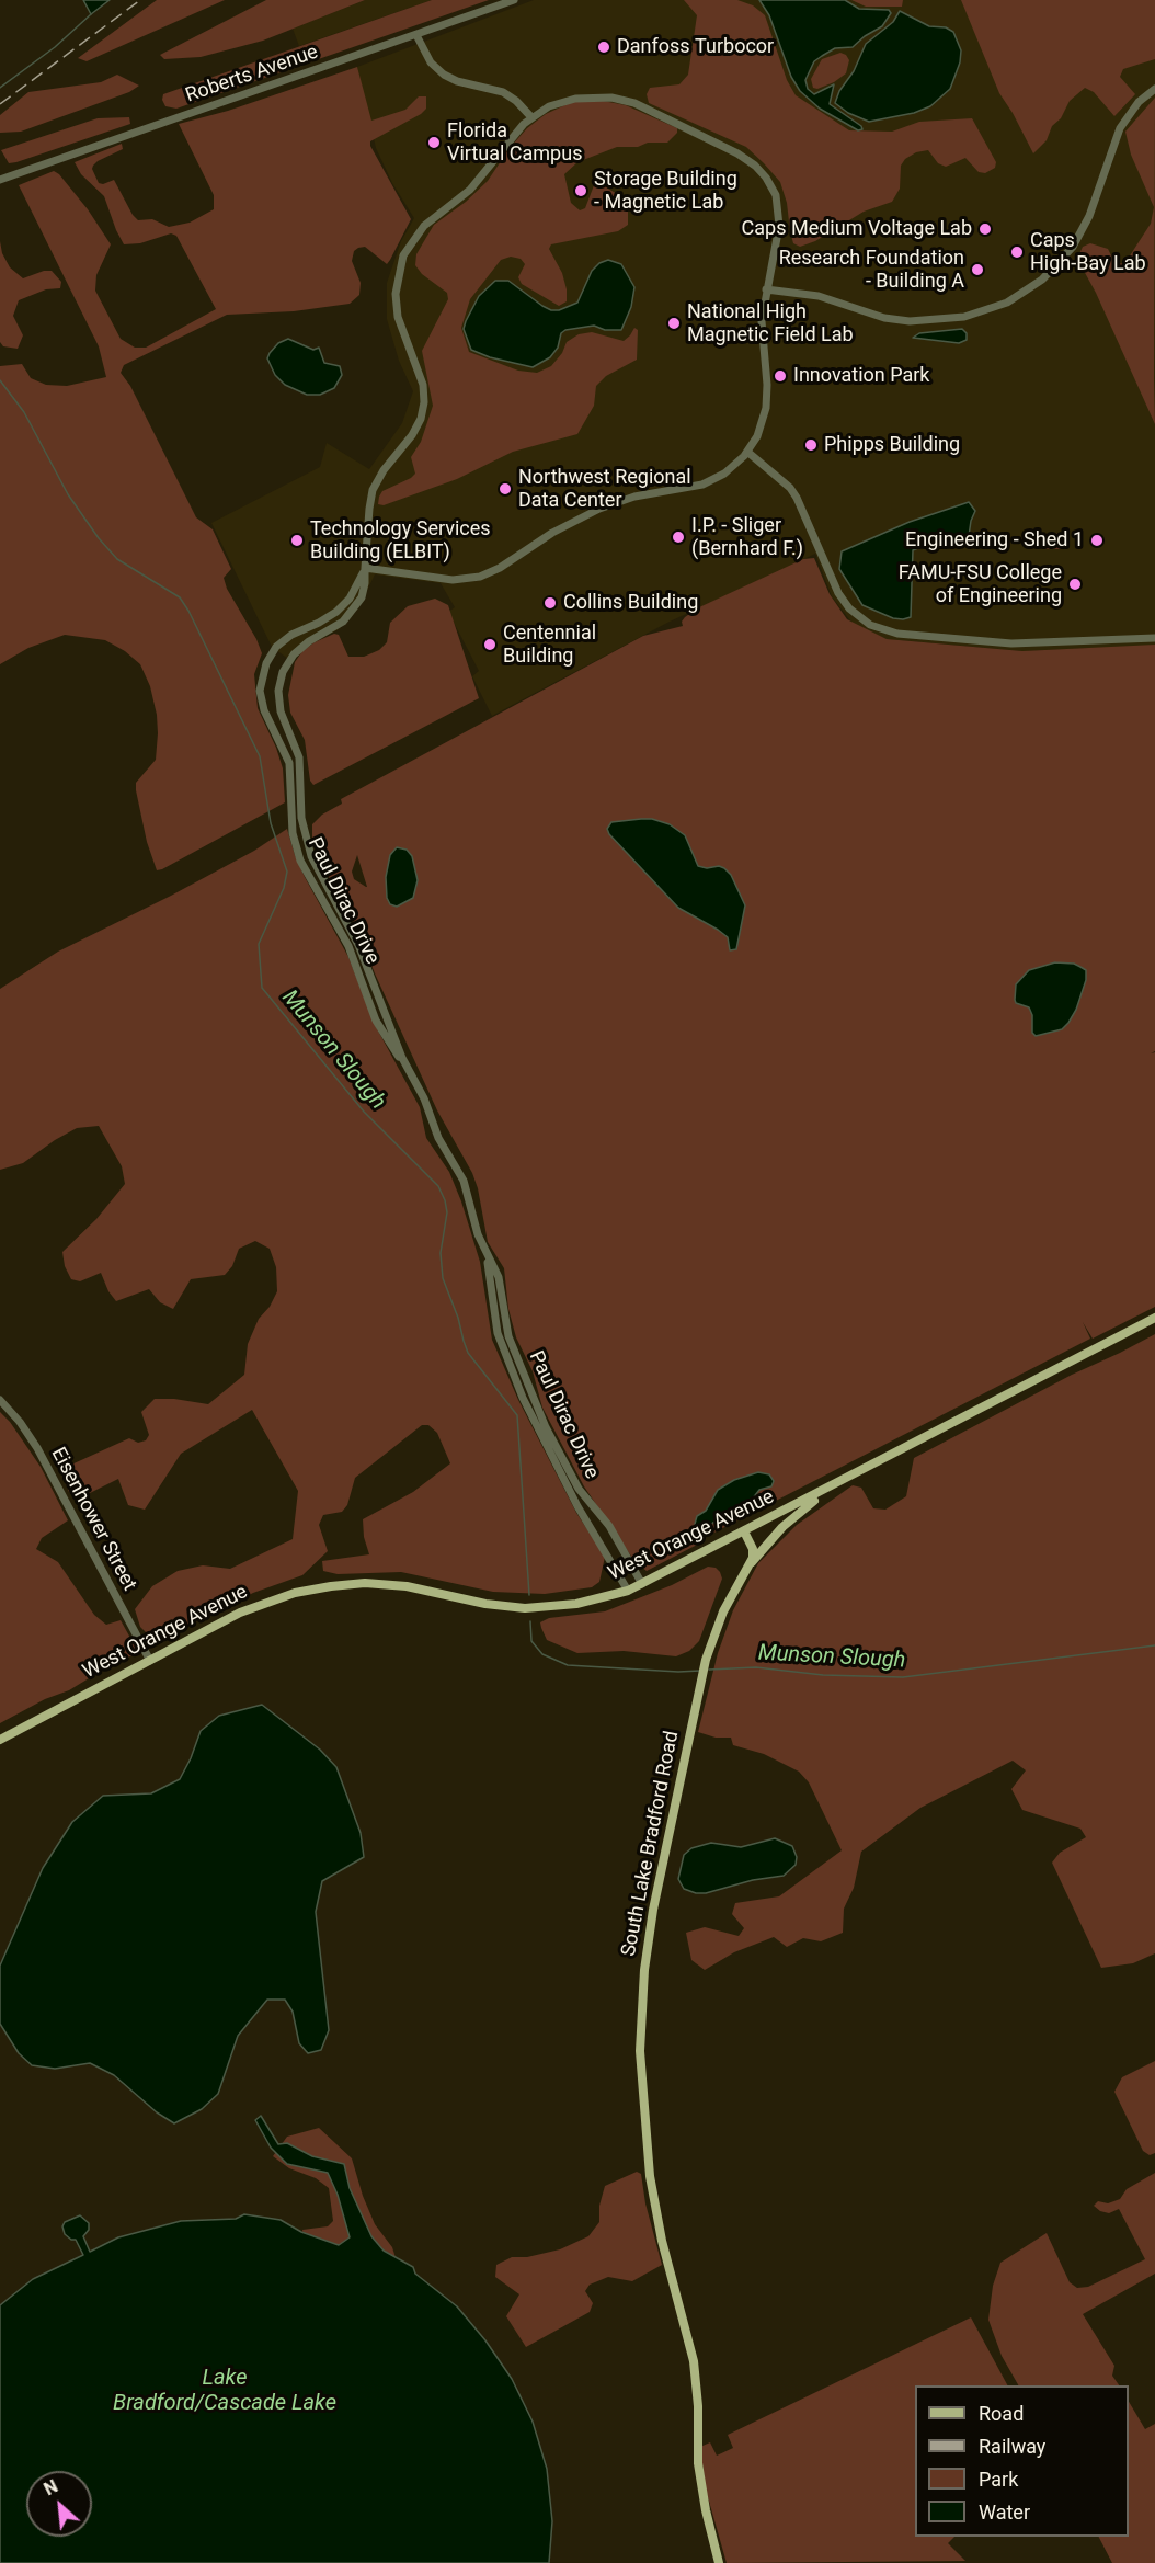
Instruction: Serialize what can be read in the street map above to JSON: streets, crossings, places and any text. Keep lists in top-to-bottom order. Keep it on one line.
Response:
{"streets":{"main road":["West Orange Avenue","South Lake Bradford Road"],"street":["Roberts Avenue","Paul Dirac Drive","Eisenhower Street"]},"crossings":[["Paul Dirac Drive","West Orange Avenue"],["Eisenhower Street","West Orange Avenue"],["West Orange Avenue","South Lake Bradford Road"]],"water":["Munson Slough","Lake Bradford/Cascade Lake"],"places":["Danfoss Turbocor","Florida Virtual Campus","Storage Building - Magnetic Lab","Caps Medium Voltage Lab","Caps High-Bay Lab","Research Foundation - Building A","National High Magnetic Field Lab","Innovation Park","Phipps Building","Northwest Regional Data Center","I.P. - Sliger (Bernhard F.)","Technology Services Building (ELBIT)","Engineering - Shed 1","FAMU-FSU College of Engineering","Collins Building","Centennial Building"],"legend":["Road","Railway","Park","Water"],"north":"top left"}
